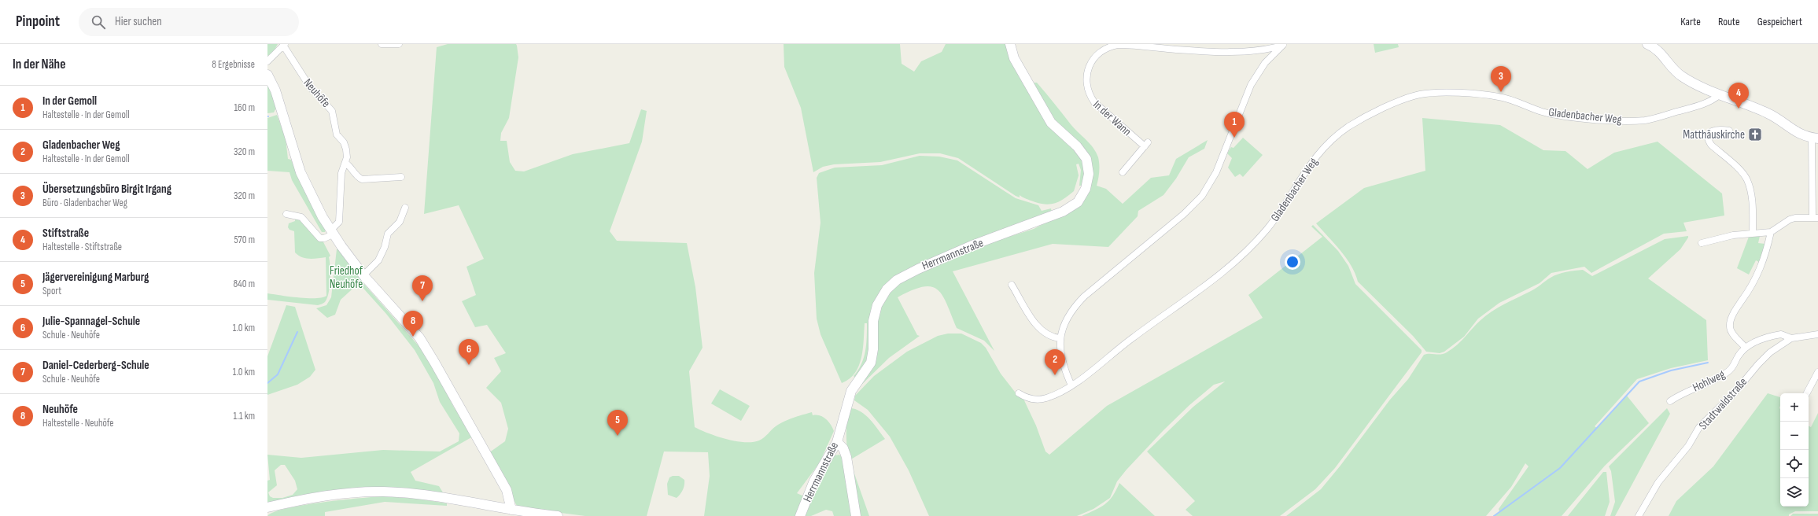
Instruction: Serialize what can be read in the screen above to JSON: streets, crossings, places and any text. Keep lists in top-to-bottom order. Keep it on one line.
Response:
{"streets":{"street":["Neuhöfe","Gladenbacher Weg","In der Wann","Herrmannstraße","Hohlweg","Stadtwaldstraße"]},"parks":["Friedhof Neuhöfe"],"places":{"church":["Matthäuskirche"]},"page":{"header":"Pinpoint","search":"Hier suchen","nav":["Karte","Route","Gespeichert"],"heading":["In der Nähe","8 Ergebnisse"],"pins":["3","4","1","7","8","6","2","5"],"list":[{"mark":"1","name":"In der Gemoll","note":"Haltestelle · In der Gemoll","value":"160 m"},{"mark":"2","name":"Gladenbacher Weg","note":"Haltestelle · In der Gemoll","value":"320 m"},{"mark":"3","name":"Übersetzungsbüro Birgit Irgang","note":"Büro · Gladenbacher Weg","value":"320 m"},{"mark":"4","name":"Stiftstraße","note":"Haltestelle · Stiftstraße","value":"570 m"},{"mark":"5","name":"Jägervereinigung Marburg","note":"Sport","value":"840 m"},{"mark":"6","name":"Julie-Spannagel-Schule","note":"Schule · Neuhöfe","value":"1.0 km"},{"mark":"7","name":"Daniel-Cederberg-Schule","note":"Schule · Neuhöfe","value":"1.0 km"},{"mark":"8","name":"Neuhöfe","note":"Haltestelle · Neuhöfe","value":"1.1 km"}],"map_buttons":["+","−"]}}
